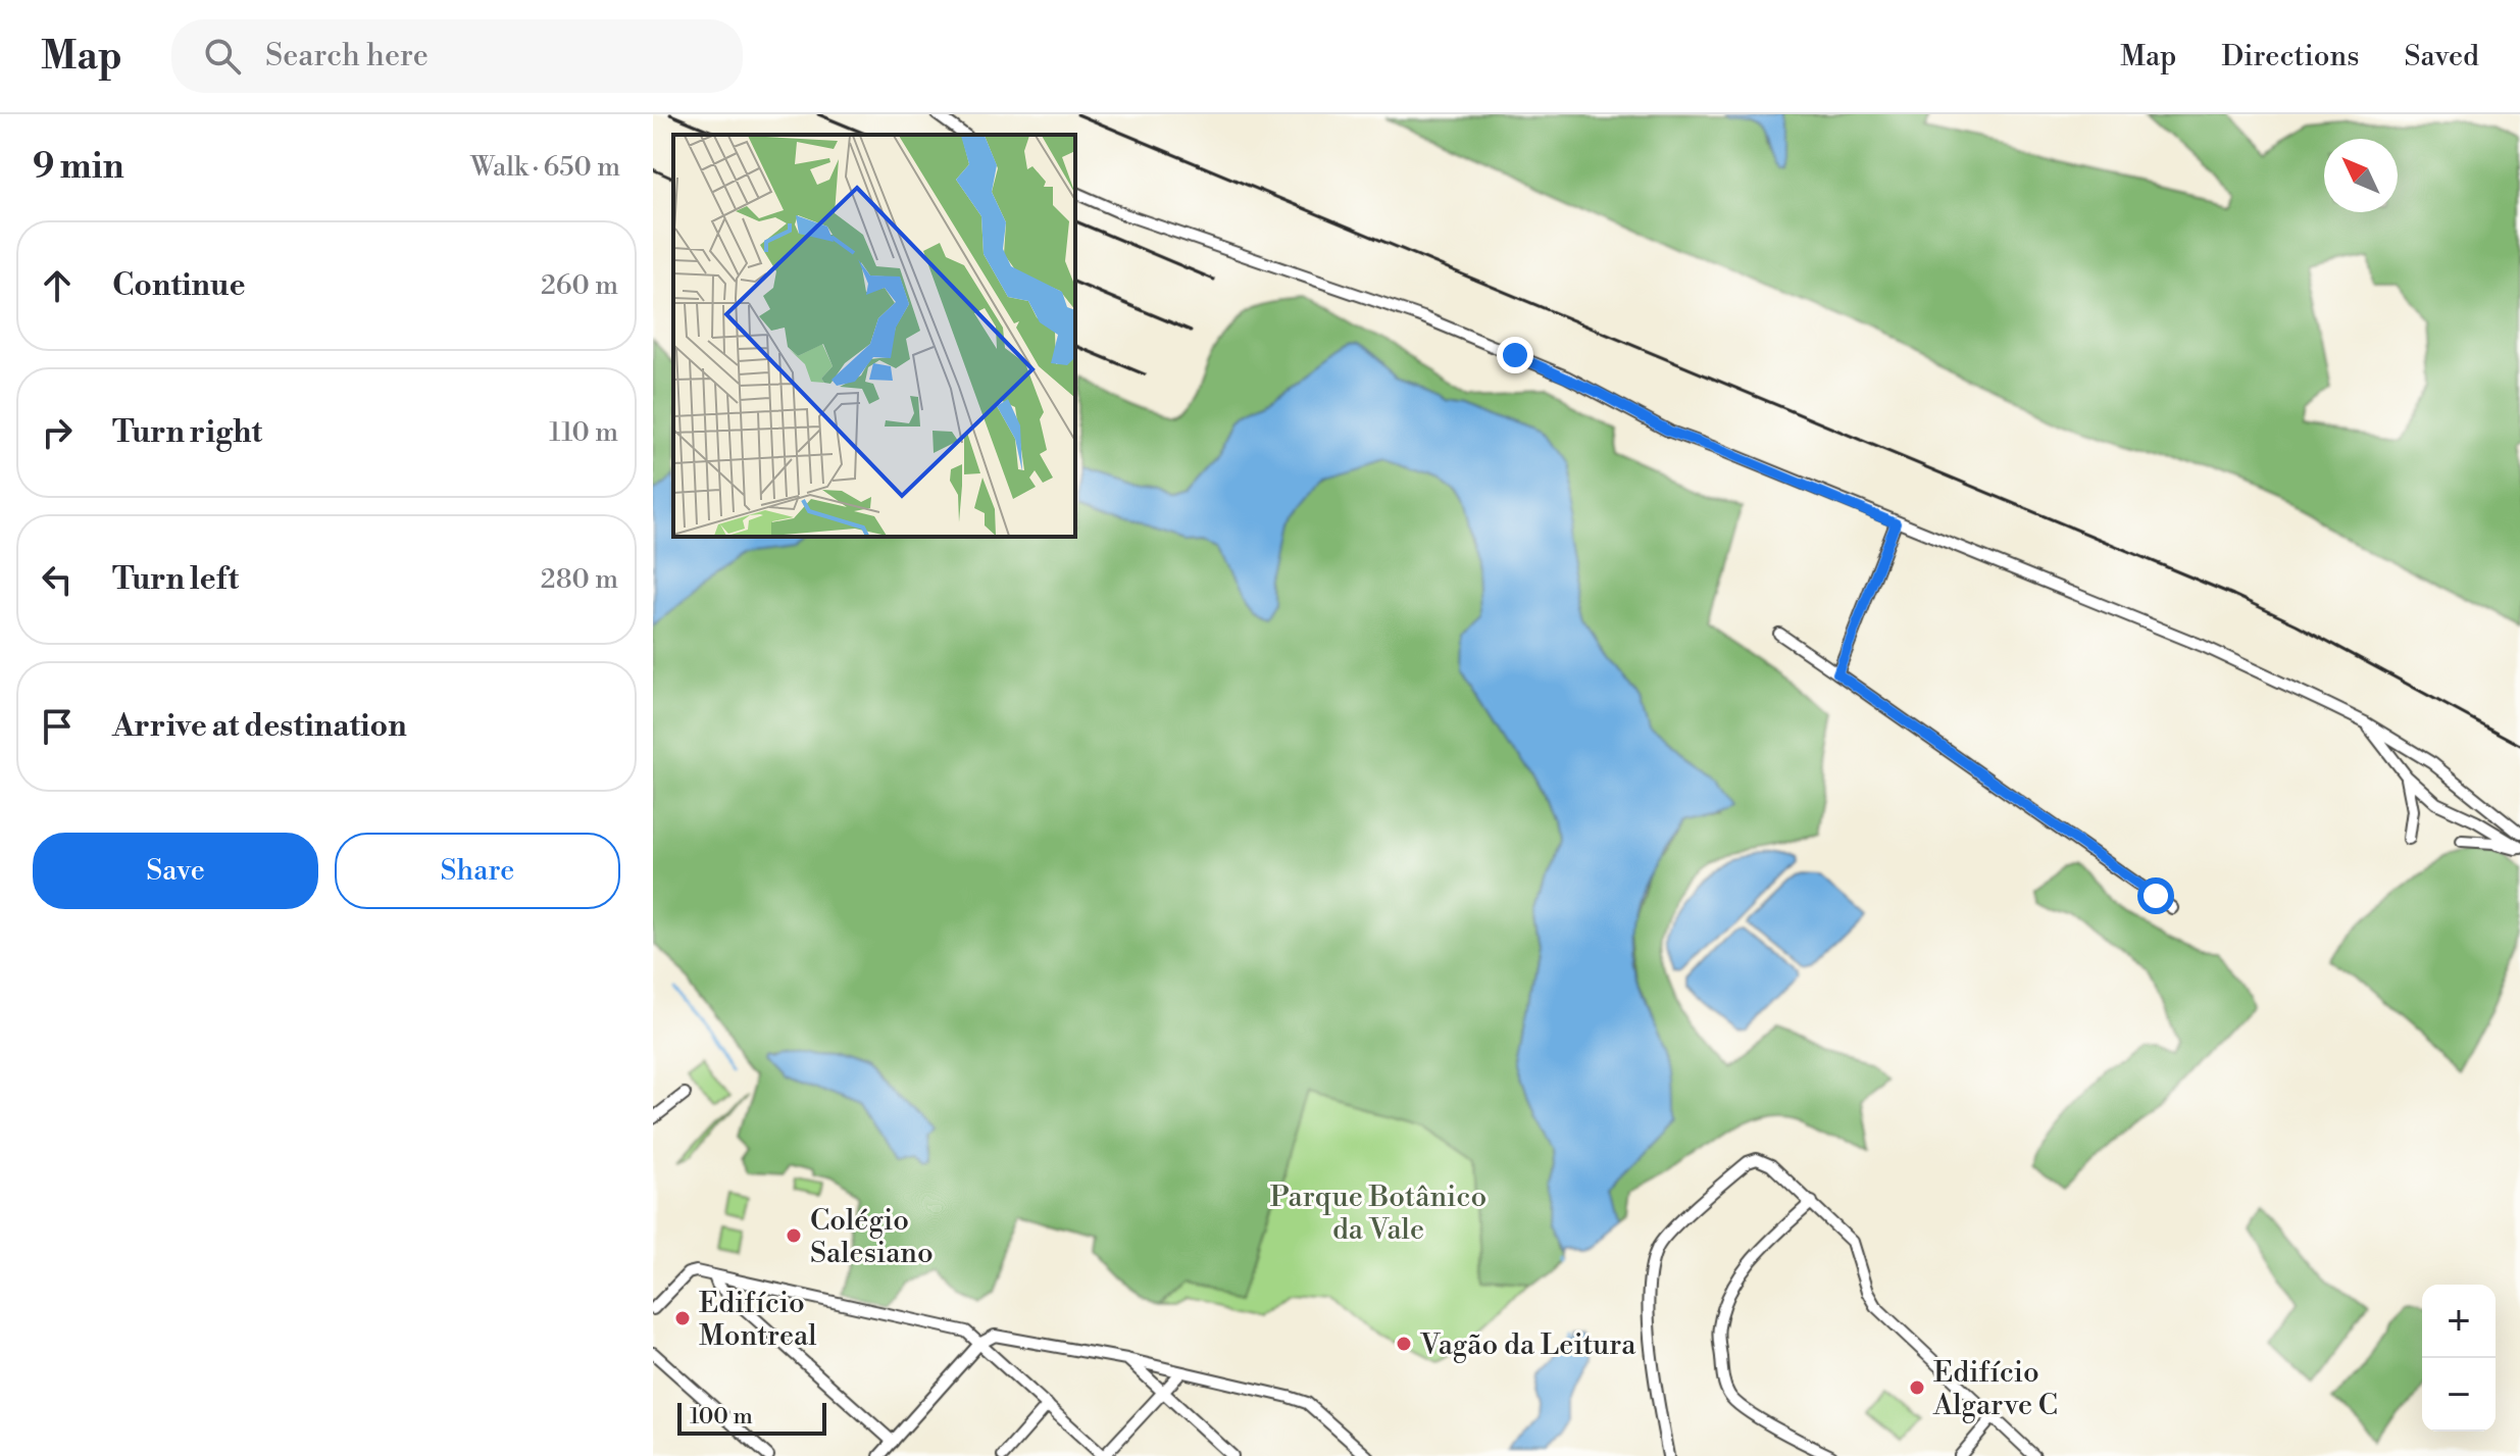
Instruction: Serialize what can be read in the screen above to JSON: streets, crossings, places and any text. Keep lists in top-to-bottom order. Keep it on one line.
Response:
{"parks":["Parque Botânico da Vale"],"places":["Colégio Salesiano","Edifício Montreal","Vagão da Leitura","Edifício Algarve C"],"scale_bar":"100 m","north":"top left","page":{"header":"Map","search":"Search here","nav":["Map","Directions","Saved"],"heading":["9 min","Walk · 650 m"],"list":[["Continue","260 m"],["Turn right","110 m"],["Turn left","280 m"],"Arrive at destination"],"buttons":["Save","Share"],"map_buttons":["+","−"],"scale":"100 m"}}
